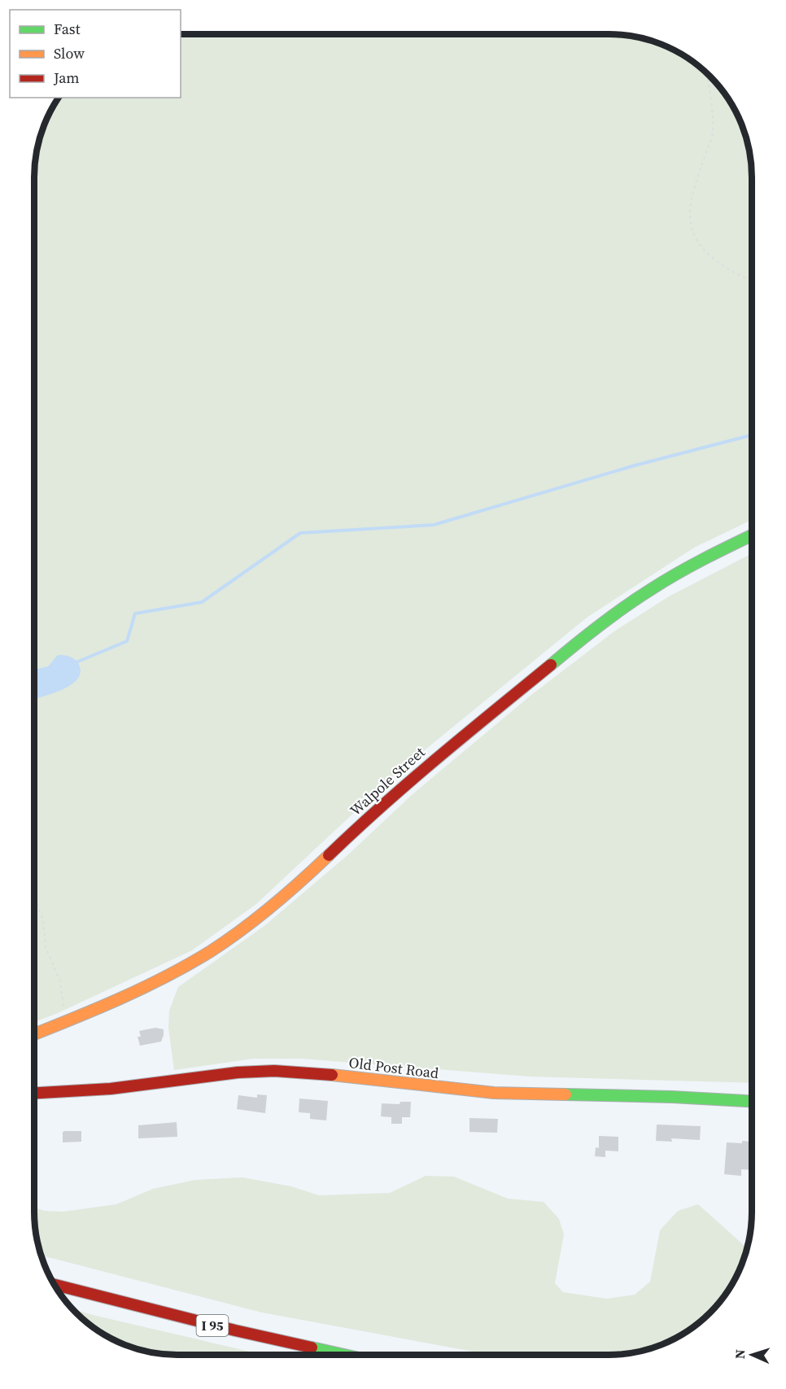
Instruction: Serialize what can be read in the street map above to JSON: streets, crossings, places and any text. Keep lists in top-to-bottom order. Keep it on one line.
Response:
{"streets":{"main road":["Walpole Street","Old Post Road","I 95"]},"legend":["Fast","Slow","Jam"],"north":"left"}
